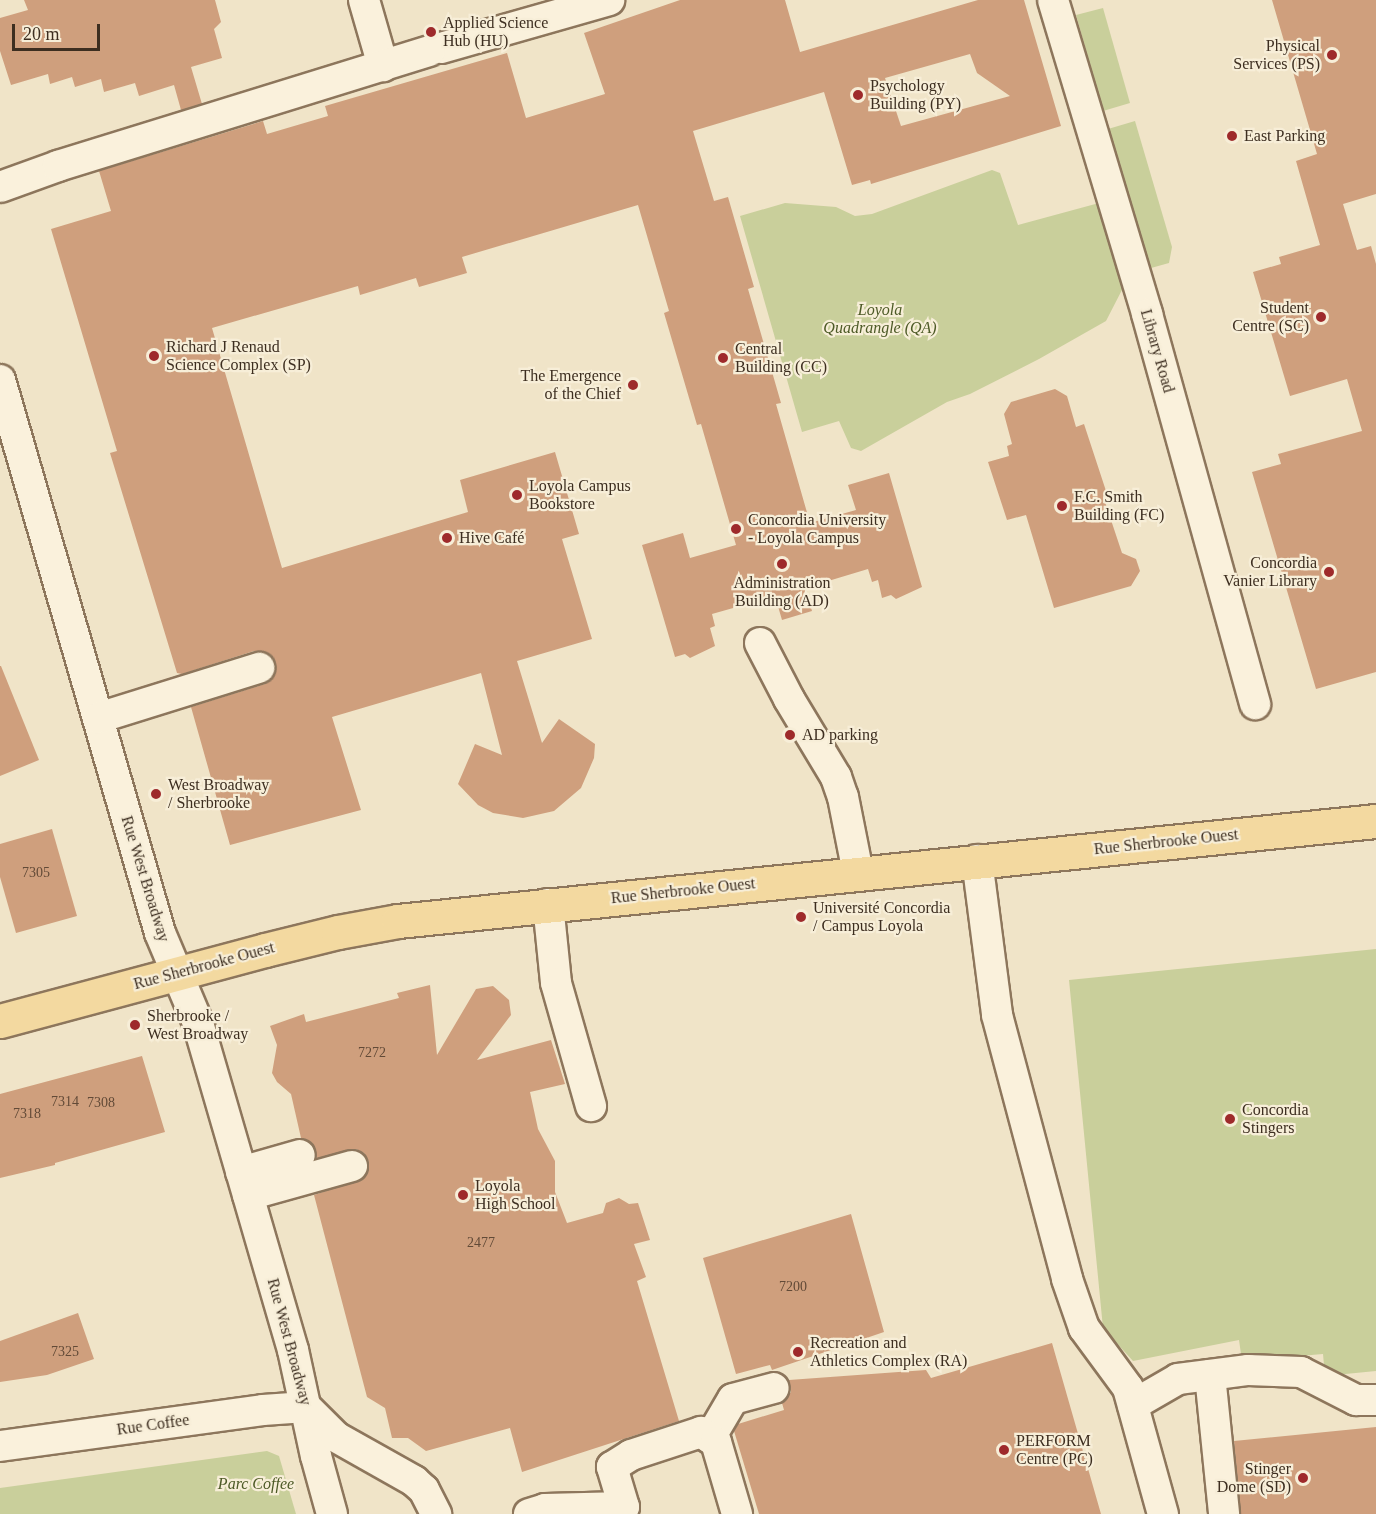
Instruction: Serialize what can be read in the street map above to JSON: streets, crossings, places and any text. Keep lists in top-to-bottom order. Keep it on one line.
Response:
{"streets":{"main road":["Rue Sherbrooke Ouest"],"street":["Library Road","Rue West Broadway","Rue Coffee"]},"crossings":[["Rue Sherbrooke Ouest","Rue West Broadway"],["Rue West Broadway","Rue Coffee"]],"parks":["Loyola Quadrangle (QA)","Parc Coffee"],"places":["Applied Science Hub (HU)","Physical Services (PS)","Psychology Building (PY)","East Parking","Student Centre (SC)","Richard J Renaud Science Complex (SP)","Central Building (CC)","The Emergence of the Chief","Loyola Campus Bookstore","F.C. Smith Building (FC)","Concordia University - Loyola Campus","Hive Café","Administration Building (AD)","Concordia Vanier Library","AD parking","West Broadway / Sherbrooke","Université Concordia / Campus Loyola","Sherbrooke / West Broadway","Concordia Stingers","Loyola High School","Recreation and Athletics Complex (RA)","PERFORM Centre (PC)","Stinger Dome (SD)"],"house_numbers":["7305","7272","7314","7308","7318","2477","7200","7325"],"scale_bar":"20 m"}
